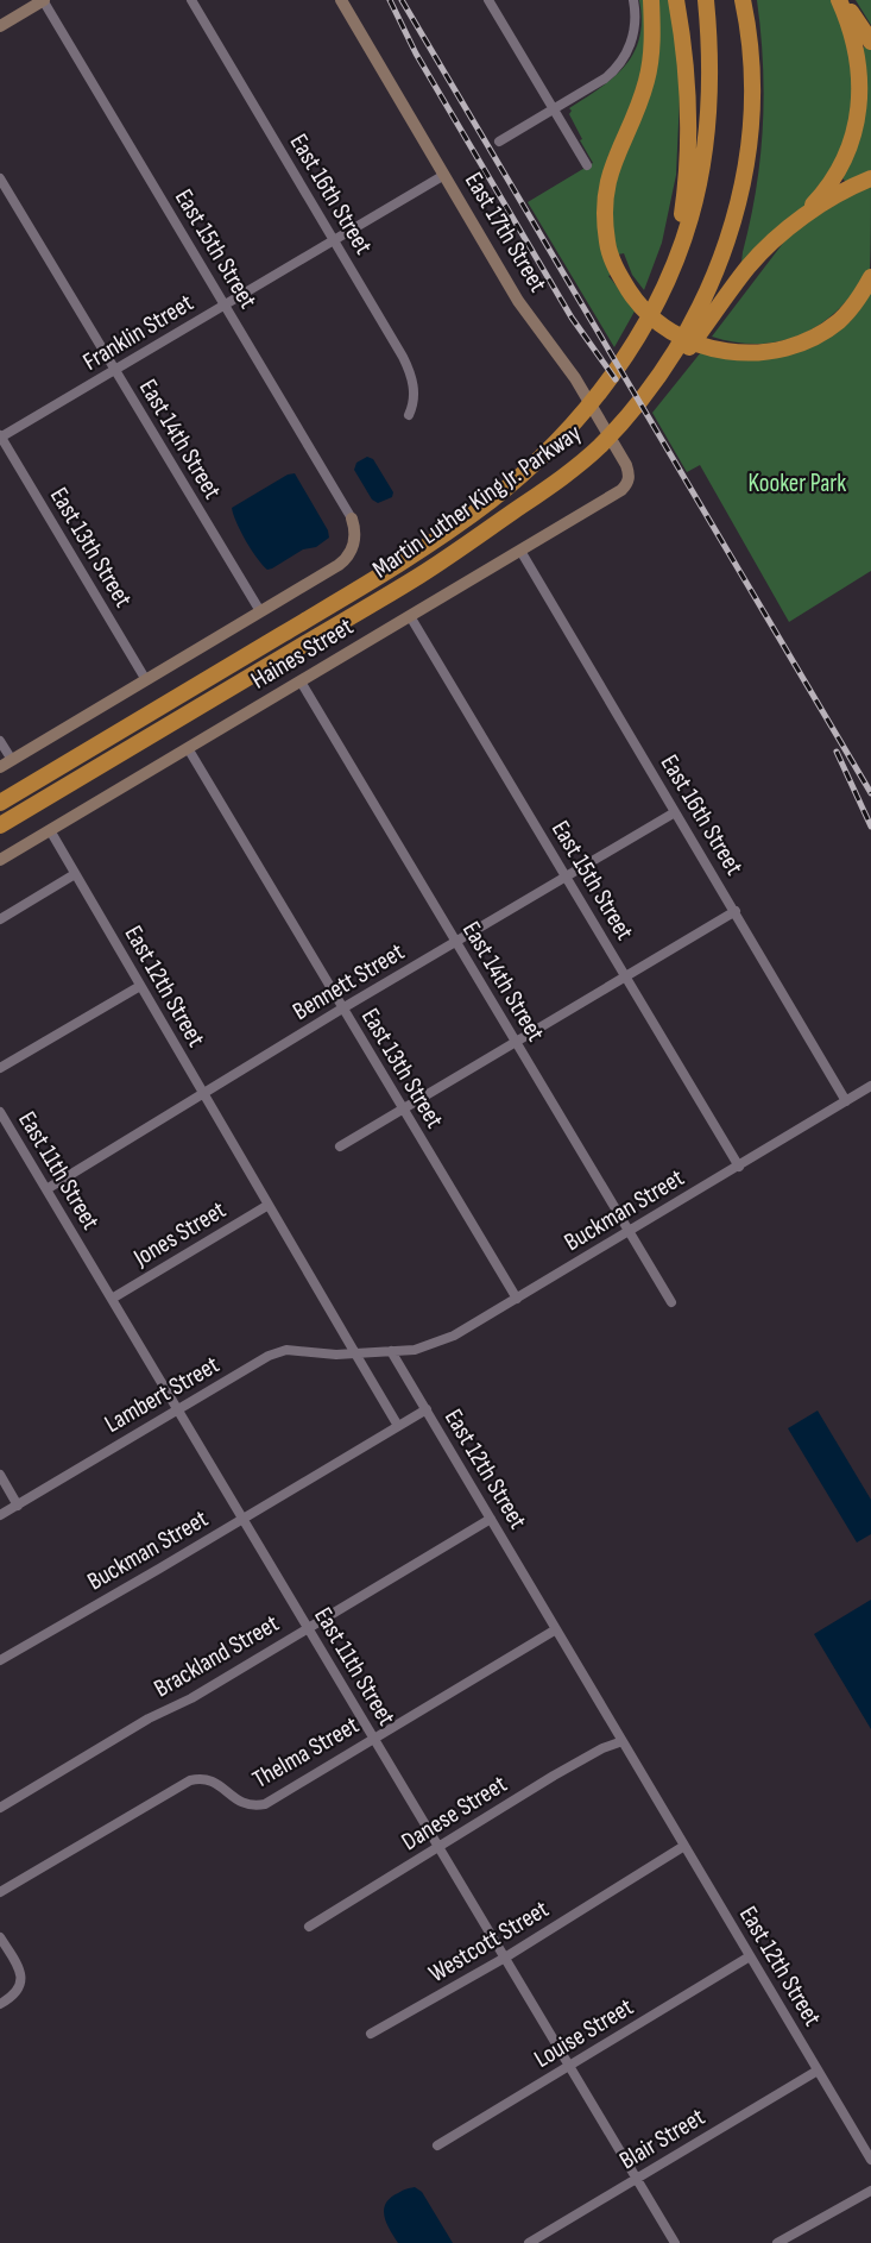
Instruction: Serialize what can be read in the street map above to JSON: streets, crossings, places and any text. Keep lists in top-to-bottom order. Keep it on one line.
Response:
{"streets":{"highway":["Martin Luther King Jr. Parkway"],"street":["East 16th Street","East 17th Street","East 15th Street","Franklin Street","East 14th Street","East 13th Street","Haines Street","Bennett Street","East 12th Street","East 11th Street","Buckman Street","Jones Street","Lambert Street","Brackland Street","Thelma Street","Danese Street","Westcott Street","Louise Street","Blair Street"]},"crossings":[["East 16th Street","Franklin Street"],["East 16th Street","Haines Street"],["East 16th Street","Bennett Street"],["East 16th Street","Buckman Street"],["East 17th Street","Franklin Street"],["East 17th Street","Haines Street"],["East 15th Street","Franklin Street"],["East 15th Street","Haines Street"],["East 15th Street","Bennett Street"],["East 15th Street","Buckman Street"],["Franklin Street","East 14th Street"],["Franklin Street","East 13th Street"],["East 14th Street","Haines Street"],["East 14th Street","Bennett Street"],["East 14th Street","Buckman Street"],["East 13th Street","Haines Street"],["East 13th Street","Bennett Street"],["East 13th Street","Buckman Street"],["Haines Street","East 12th Street"],["Bennett Street","East 12th Street"],["Bennett Street","East 11th Street"],["East 12th Street","Buckman Street"],["East 12th Street","Jones Street"],["East 12th Street","Lambert Street"],["East 12th Street","Brackland Street"],["East 12th Street","Thelma Street"],["East 12th Street","Danese Street"],["East 12th Street","Westcott Street"],["East 12th Street","Louise Street"],["East 12th Street","Blair Street"],["East 11th Street","Buckman Street"],["East 11th Street","Jones Street"],["East 11th Street","Lambert Street"],["East 11th Street","Brackland Street"],["East 11th Street","Thelma Street"],["East 11th Street","Danese Street"],["East 11th Street","Westcott Street"],["East 11th Street","Louise Street"],["East 11th Street","Blair Street"]],"parks":["Kooker Park"]}
